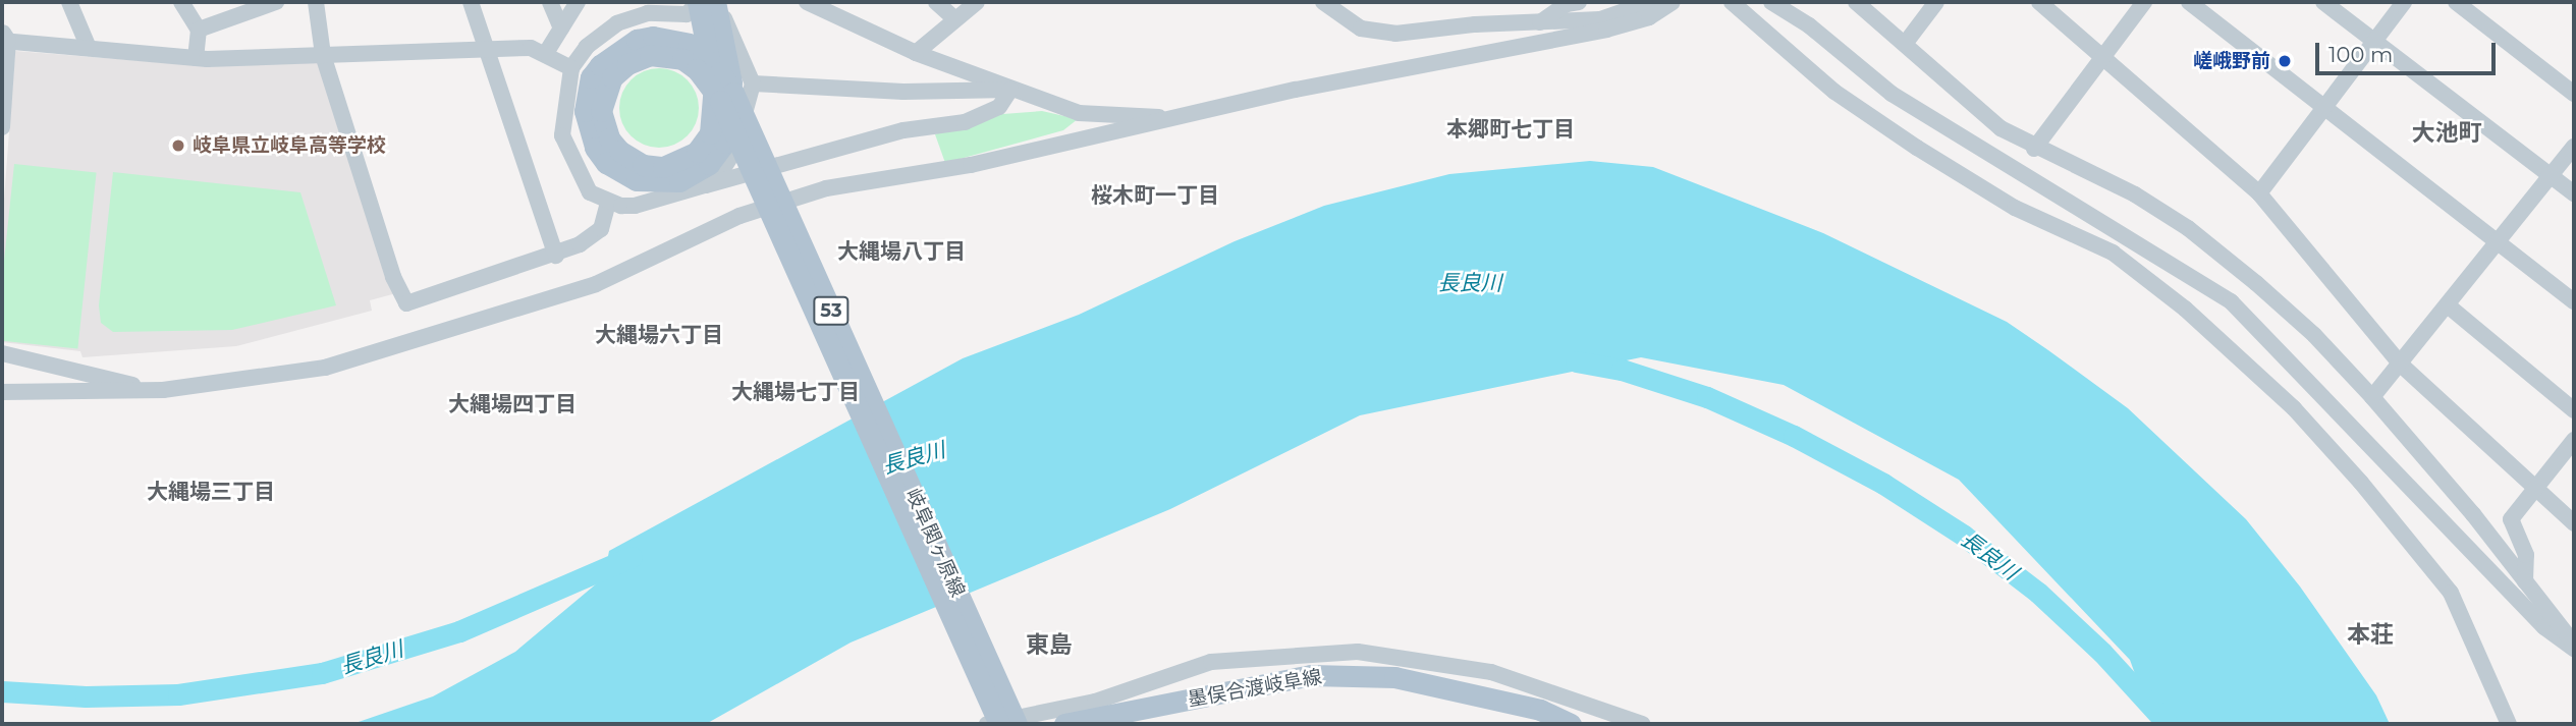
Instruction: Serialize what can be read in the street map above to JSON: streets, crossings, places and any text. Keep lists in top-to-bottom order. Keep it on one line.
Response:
{"streets":{"main road":["53","岐阜関ヶ原線","墨俣合渡岐阜線"]},"districts":["本郷町七丁目","大池町","桜木町一丁目","大縄場八丁目","大縄場六丁目","大縄場七丁目","大縄場四丁目","大縄場三丁目","本荘","東島"],"water":["長良川"],"places":["嵯峨野前","岐阜県立岐阜高等学校"],"scale_bar":"100 m"}
